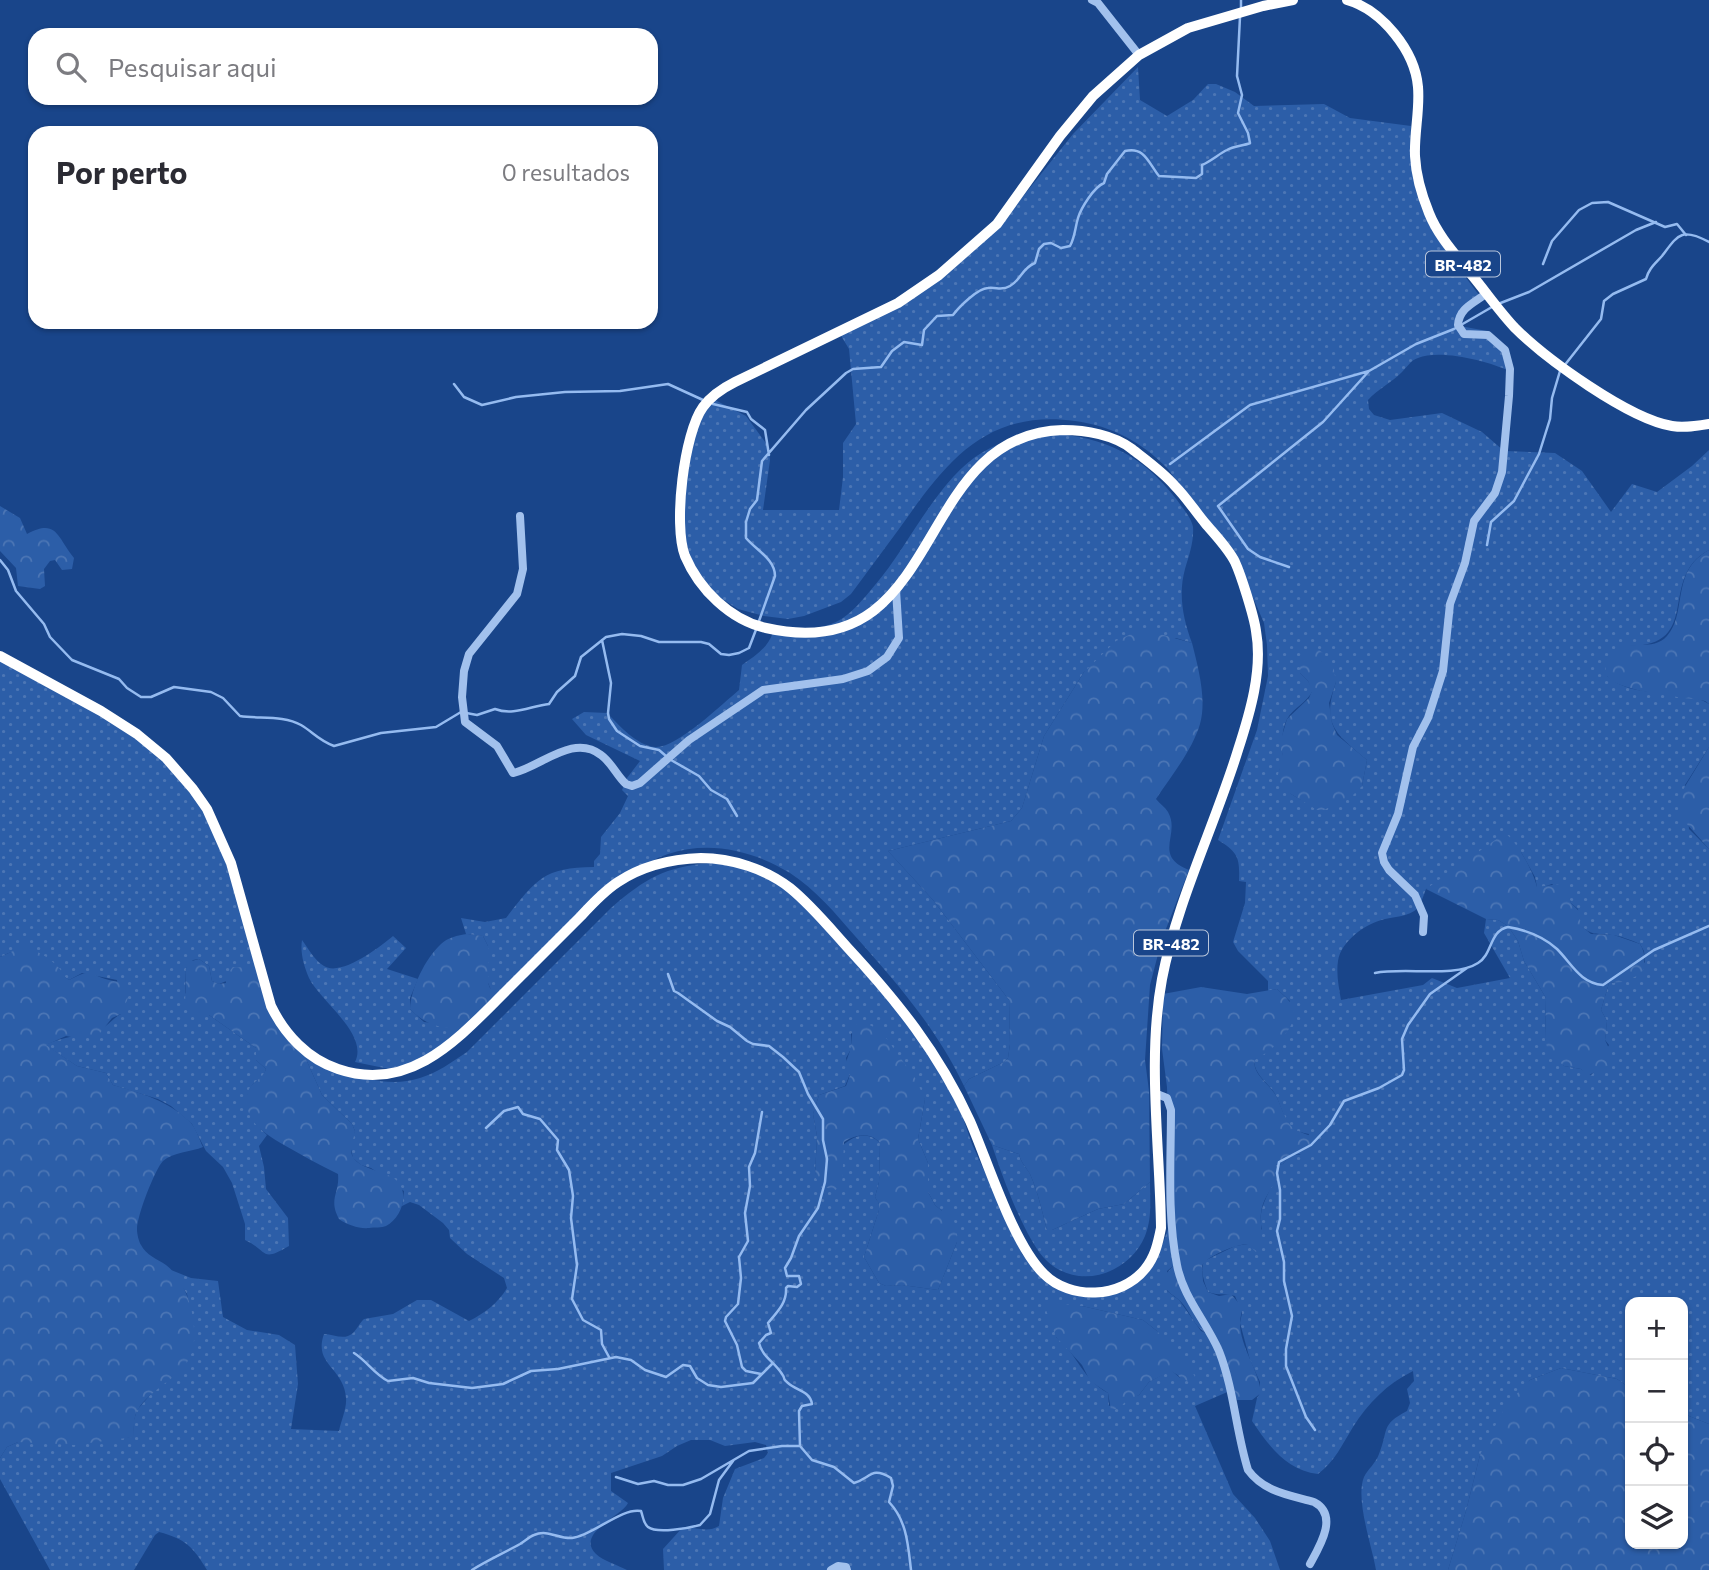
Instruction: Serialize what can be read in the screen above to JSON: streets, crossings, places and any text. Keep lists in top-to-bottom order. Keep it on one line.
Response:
{"streets":{"highway":["BR-482"]},"page":{"search":"Pesquisar aqui","heading":["Por perto","0 resultados"],"map_buttons":["+","−"]}}
